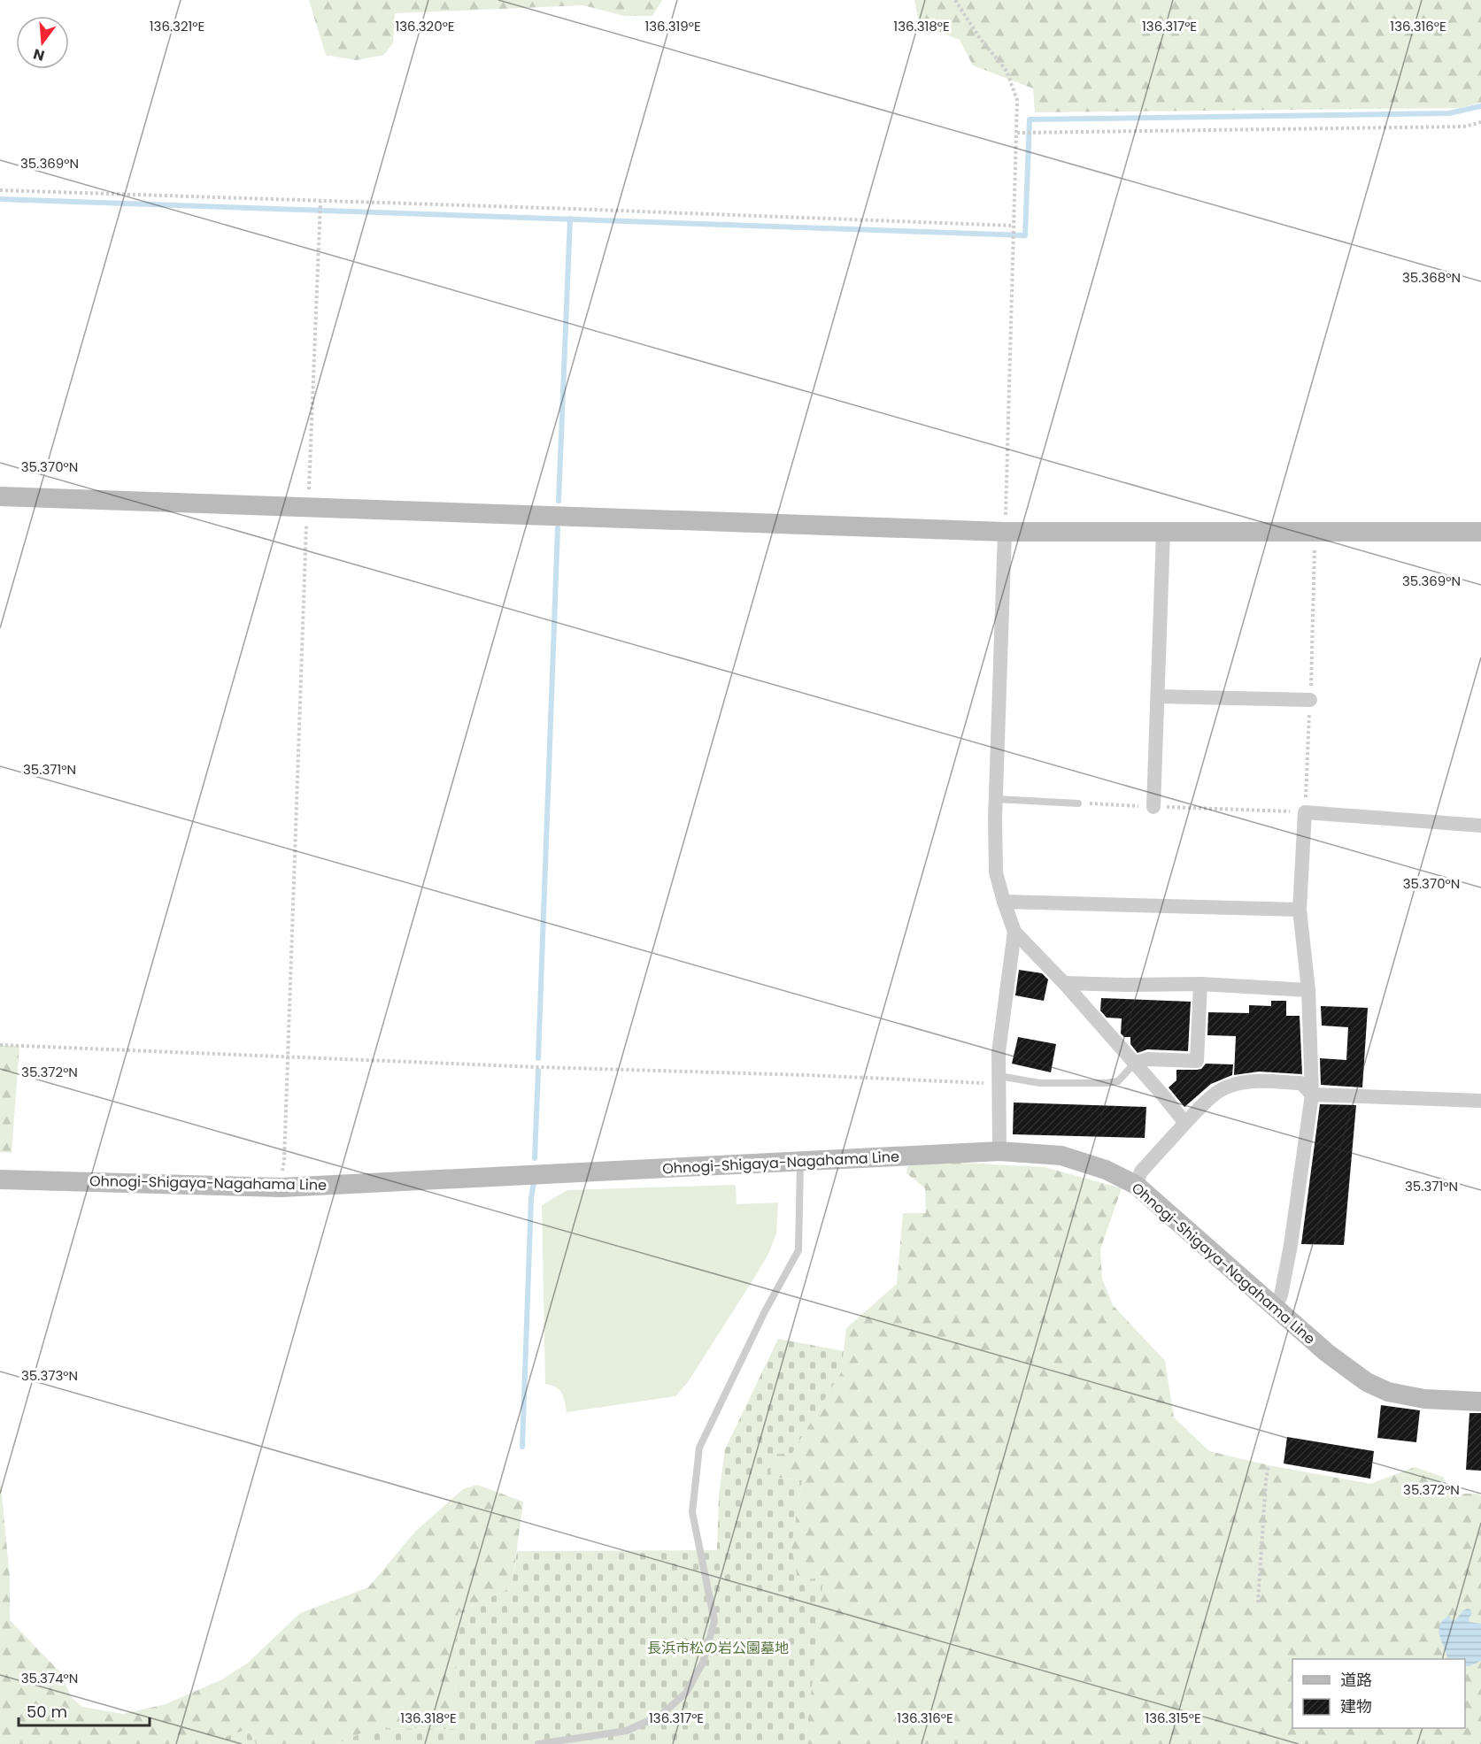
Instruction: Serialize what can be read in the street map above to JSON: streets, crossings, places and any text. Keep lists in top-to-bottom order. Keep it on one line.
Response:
{"streets":{"main road":["Ohnogi-Shigaya-Nagahama Line"]},"parks":["長浜市松の岩公園墓地"],"legend":["道路","建物"],"scale_bar":"50 m","north":"bottom","coordinates":["136.321°E","136.320°E","136.319°E","136.318°E","136.317°E","136.316°E","35.369°N","35.368°N","35.370°N","35.371°N","35.372°N","35.373°N","35.374°N","136.315°E"]}
